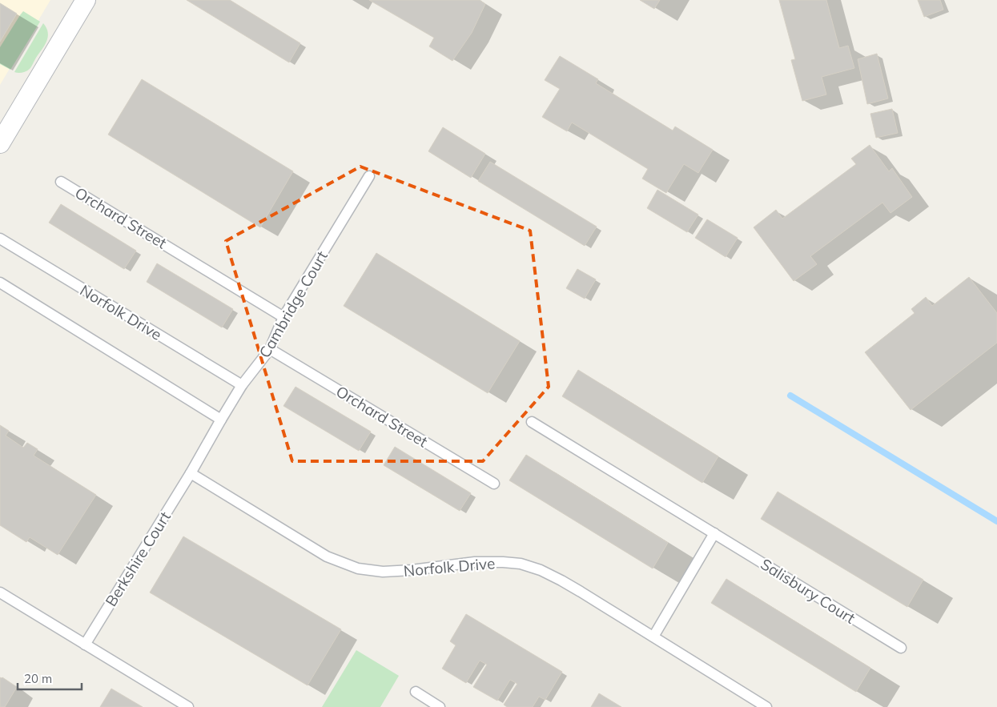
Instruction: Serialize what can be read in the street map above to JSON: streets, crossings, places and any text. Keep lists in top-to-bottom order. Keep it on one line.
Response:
{"streets":{"lane":["Orchard Street","Cambridge Court","Norfolk Drive","Berkshire Court","Salisbury Court"]},"crossings":[["Orchard Street","Cambridge Court"],["Cambridge Court","Norfolk Drive"],["Cambridge Court","Berkshire Court"],["Norfolk Drive","Berkshire Court"]],"scale_bar":"20 m"}
